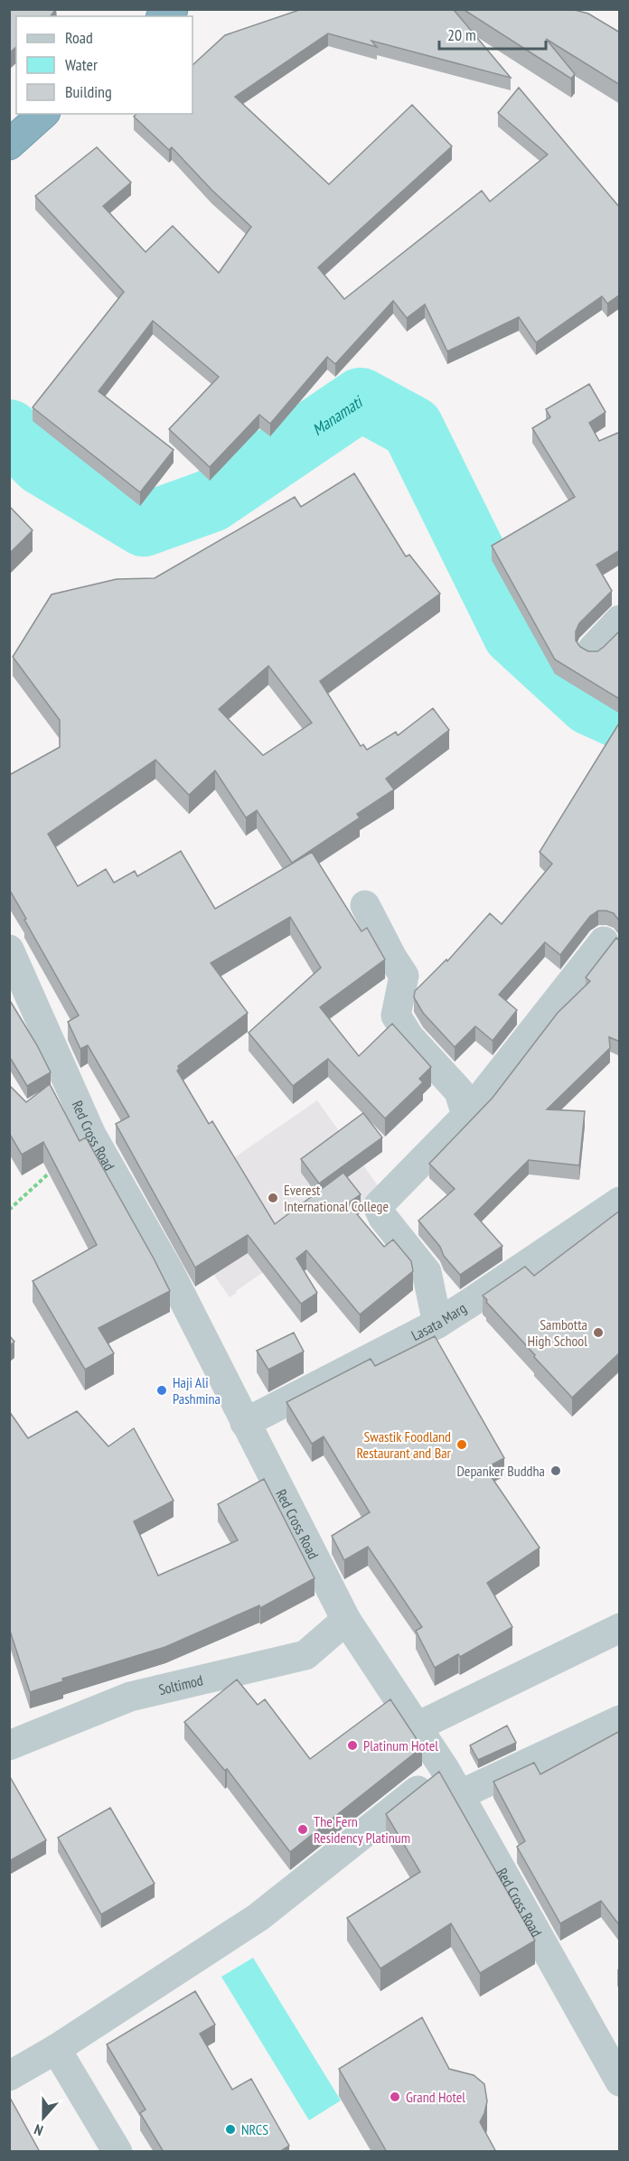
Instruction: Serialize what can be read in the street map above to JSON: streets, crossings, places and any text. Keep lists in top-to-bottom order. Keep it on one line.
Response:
{"streets":{"street":["Red Cross Road","Lasata Marg","Soltimod"]},"crossings":[["Red Cross Road","Lasata Marg"],["Red Cross Road","Soltimod"]],"water":["Manamati"],"places":["Everest International College","Sambotta High School","Haji Ali Pashmina","Swastik Foodland Restaurant and Bar","Depanker Buddha","Platinum Hotel","The Fern Residency Platinum","Grand Hotel","NRCS"],"legend":["Road","Water","Building"],"scale_bar":"20 m","north":"bottom"}
